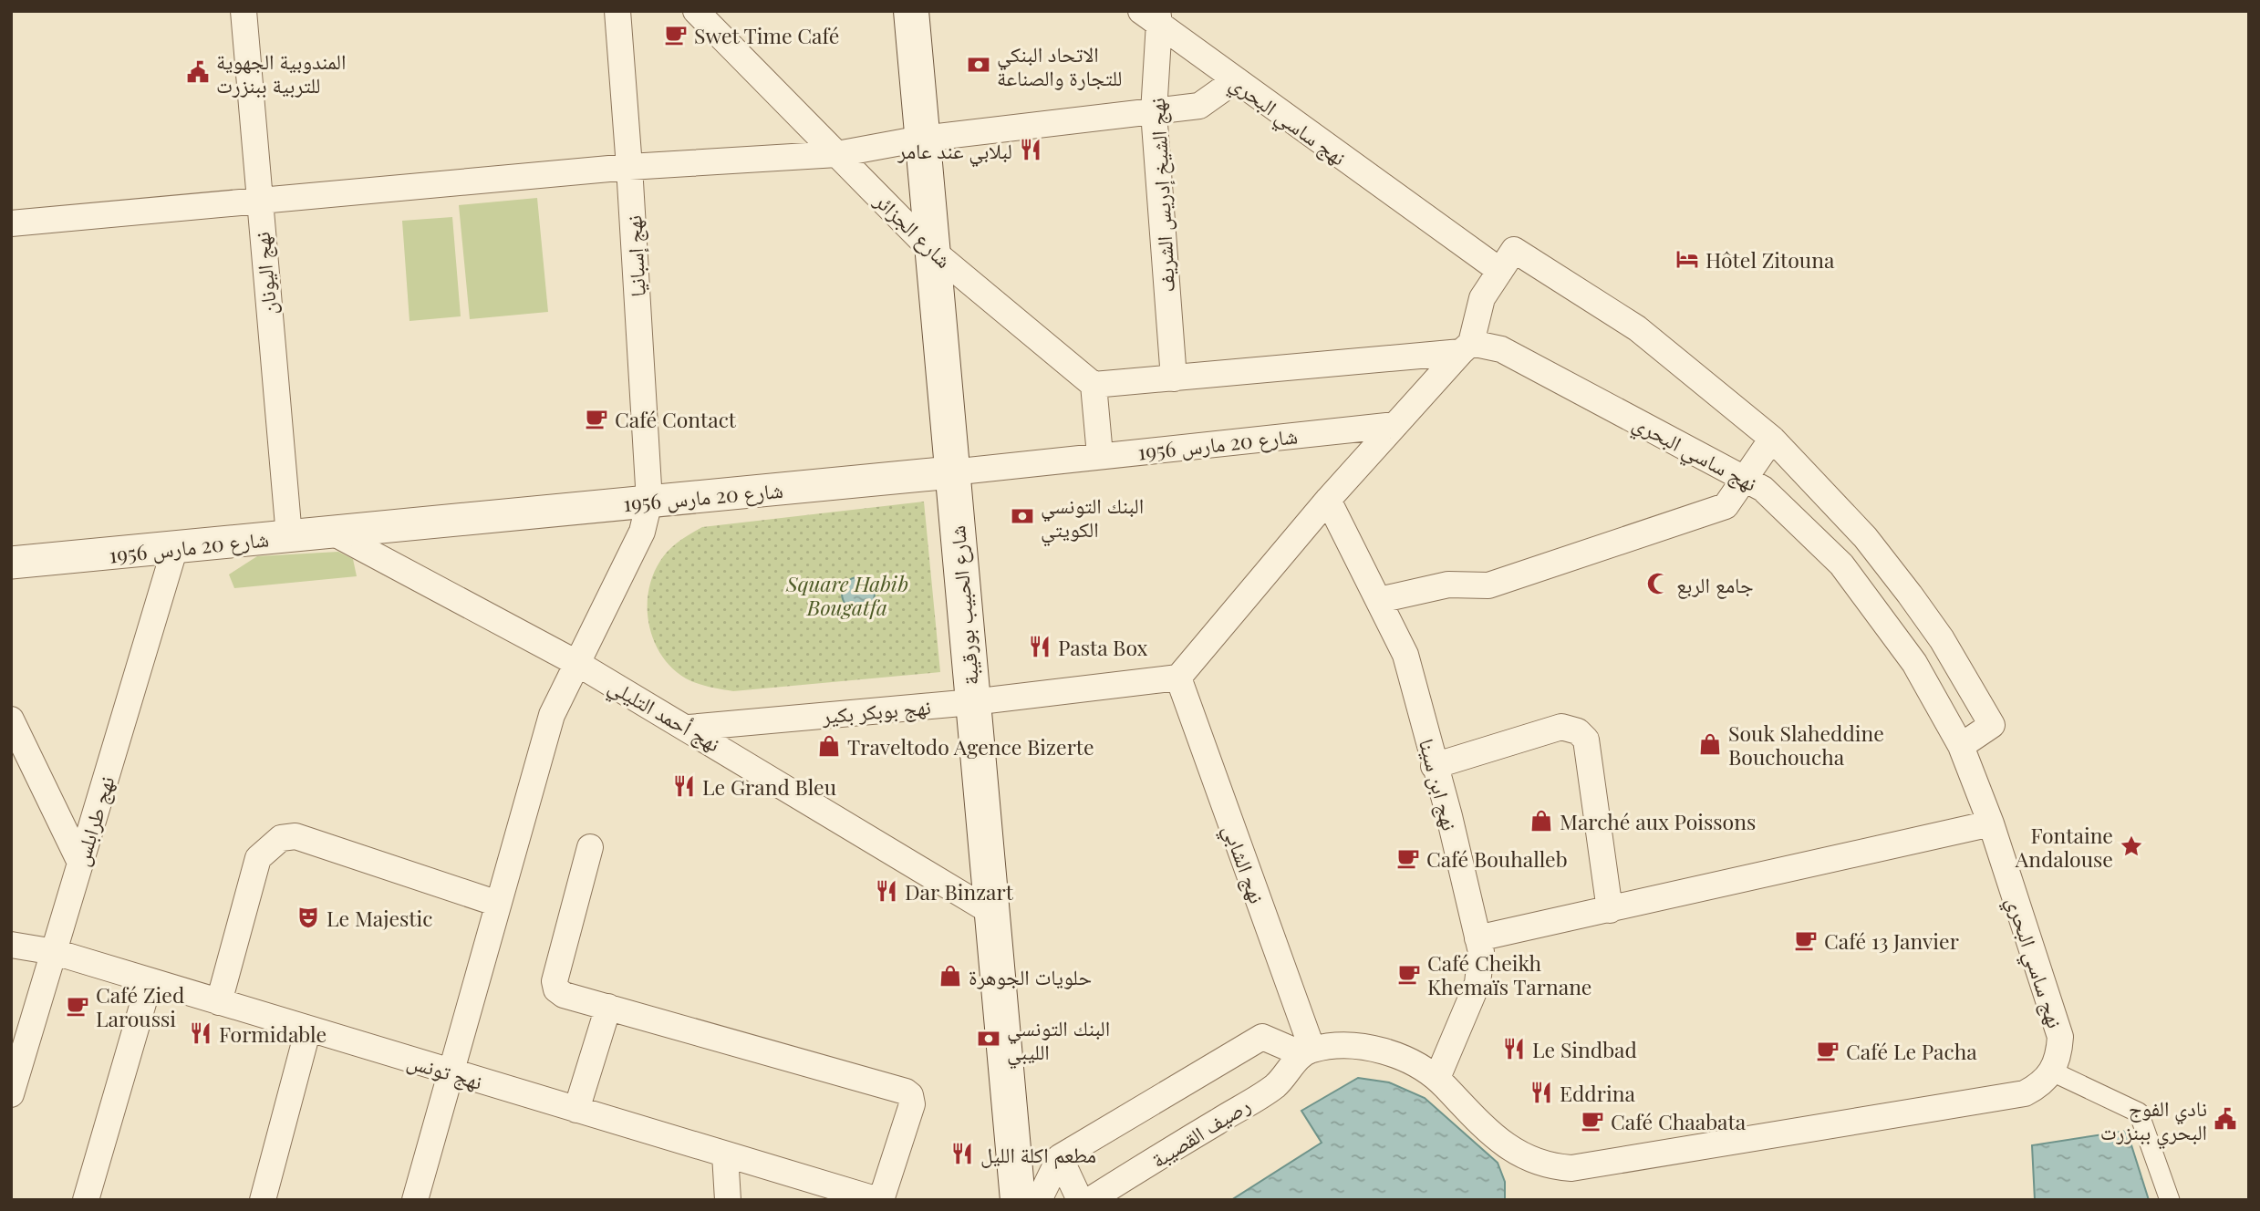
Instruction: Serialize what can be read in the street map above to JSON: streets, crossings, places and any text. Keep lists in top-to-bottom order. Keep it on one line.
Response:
{"streets":{"main road":["شارع الحبيب بورقيبة"],"street":["نهج ساسي البحري","نهج الشيخ إدريس الشريف","شارع الجزائر","نهج إسبانيا","نهج اليونان","شارع 20 مارس 1956","نهج بوبكر بكير","نهج أحمد التليلي","نهج ابن سينا","نهج طرابلس","نهج الشابي","نهج تونس","رصيف القصيبة"]},"crossings":[["نهج ساسي البحري","نهج الشيخ إدريس الشريف"],["نهج ساسي البحري","شارع الجزائر"],["نهج ساسي البحري","نهج ابن سينا"],["نهج ساسي البحري","نهج الشابي"],["نهج ساسي البحري","رصيف القصيبة"],["شارع الجزائر","شارع الحبيب بورقيبة"],["نهج إسبانيا","شارع 20 مارس 1956"],["نهج إسبانيا","نهج أحمد التليلي"],["نهج إسبانيا","نهج تونس"],["نهج اليونان","شارع 20 مارس 1956"],["شارع 20 مارس 1956","شارع الحبيب بورقيبة"],["شارع 20 مارس 1956","نهج أحمد التليلي"],["شارع 20 مارس 1956","نهج طرابلس"],["شارع الحبيب بورقيبة","نهج بوبكر بكير"],["شارع الحبيب بورقيبة","نهج أحمد التليلي"],["نهج بوبكر بكير","نهج أحمد التليلي"],["نهج بوبكر بكير","نهج الشابي"],["نهج طرابلس","نهج تونس"],["نهج الشابي","رصيف القصيبة"]],"parks":["Square Habib Bougatfa"],"places":{"cafe":["Swet Time Café","Café Contact","Café Bouhalleb","Café 13 Janvier","Café Cheikh Khemaïs Tarnane","Café Zied Laroussi","Café Le Pacha","Café Chaabata"],"bank":["الاتحاد البنكي للتجارة والصناعة","البنك التونسي الكويتي","البنك التونسي الليبي"],"public building":["المندوبية الجهوية للتربية ببنزرت","نادي الفوج البحري ببنزرت"],"restaurant":["لبلابي عند عامر","Pasta Box","Le Grand Bleu","Dar Binzart","Formidable","Le Sindbad","Eddrina","مطعم اكلة الليل"],"hotel":["Hôtel Zitouna"],"mosque":["جامع الربع"],"shop":["Souk Slaheddine Bouchoucha","Traveltodo Agence Bizerte","Marché aux Poissons","حلويات الجوهرة"],"place":["Fontaine Andalouse"],"theatre":["Le Majestic"]}}
